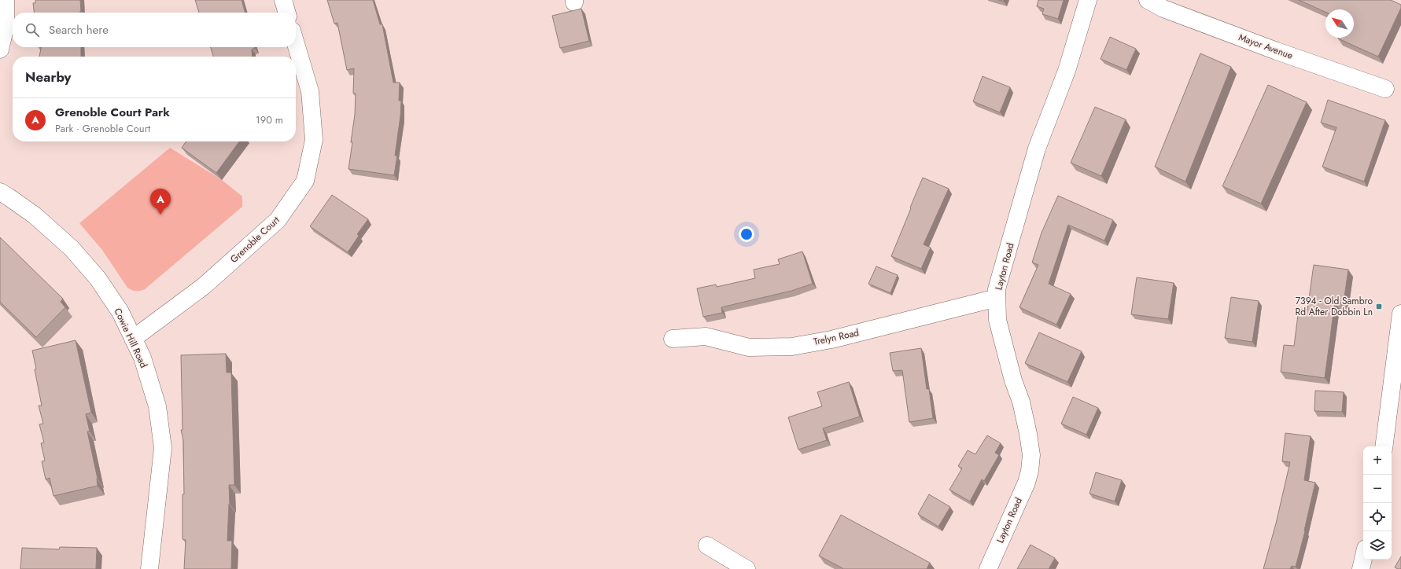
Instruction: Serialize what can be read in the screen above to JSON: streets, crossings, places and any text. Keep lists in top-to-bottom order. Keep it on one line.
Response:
{"streets":{"street":["Mayor Avenue","Grenoble Court","Layton Road","Trelyn Road","Cowie Hill Road"]},"crossings":[["Grenoble Court","Cowie Hill Road"],["Layton Road","Trelyn Road"]],"places":{"transit":["7394 - Old Sambro Rd After Dobbin Ln"]},"north":"top left","page":{"search":"Search here","heading":"Nearby","list":[{"mark":"A","name":"Grenoble Court Park","note":"Park · Grenoble Court","value":"190 m"}],"pins":"A","map_buttons":["+","−"]}}
